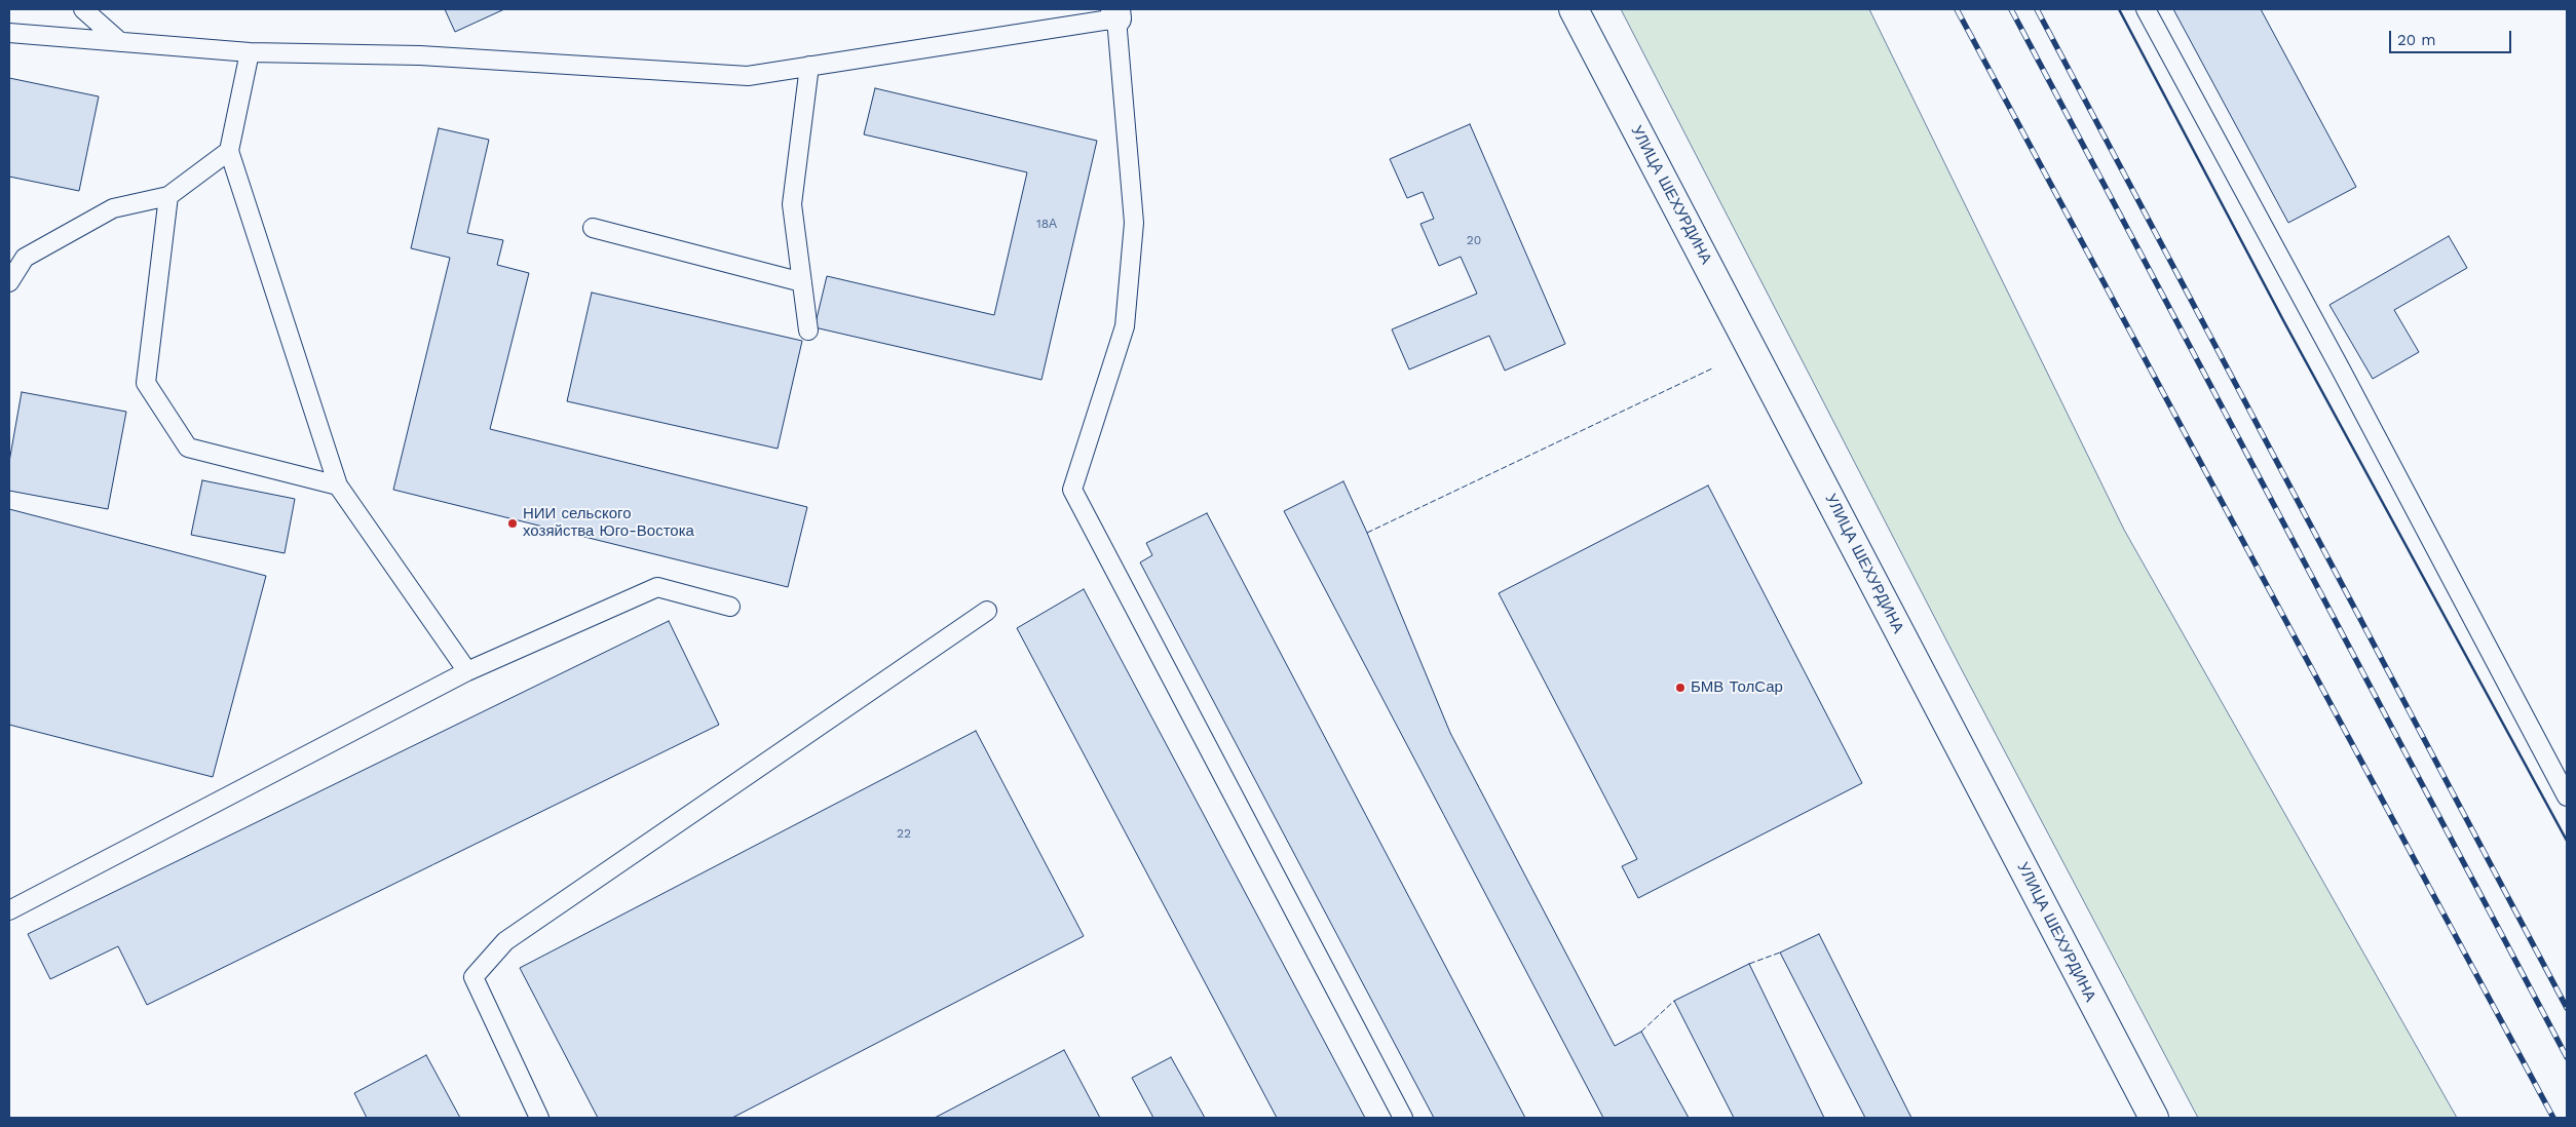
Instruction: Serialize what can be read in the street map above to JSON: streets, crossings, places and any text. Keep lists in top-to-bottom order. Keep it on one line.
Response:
{"streets":{"main road":["УЛИЦА ШЕХУРДИНА"]},"places":["НИИ сельского хозяйства Юго-Востока","БМВ ТолСар"],"house_numbers":["18А","20","22"],"scale_bar":"20 m"}
